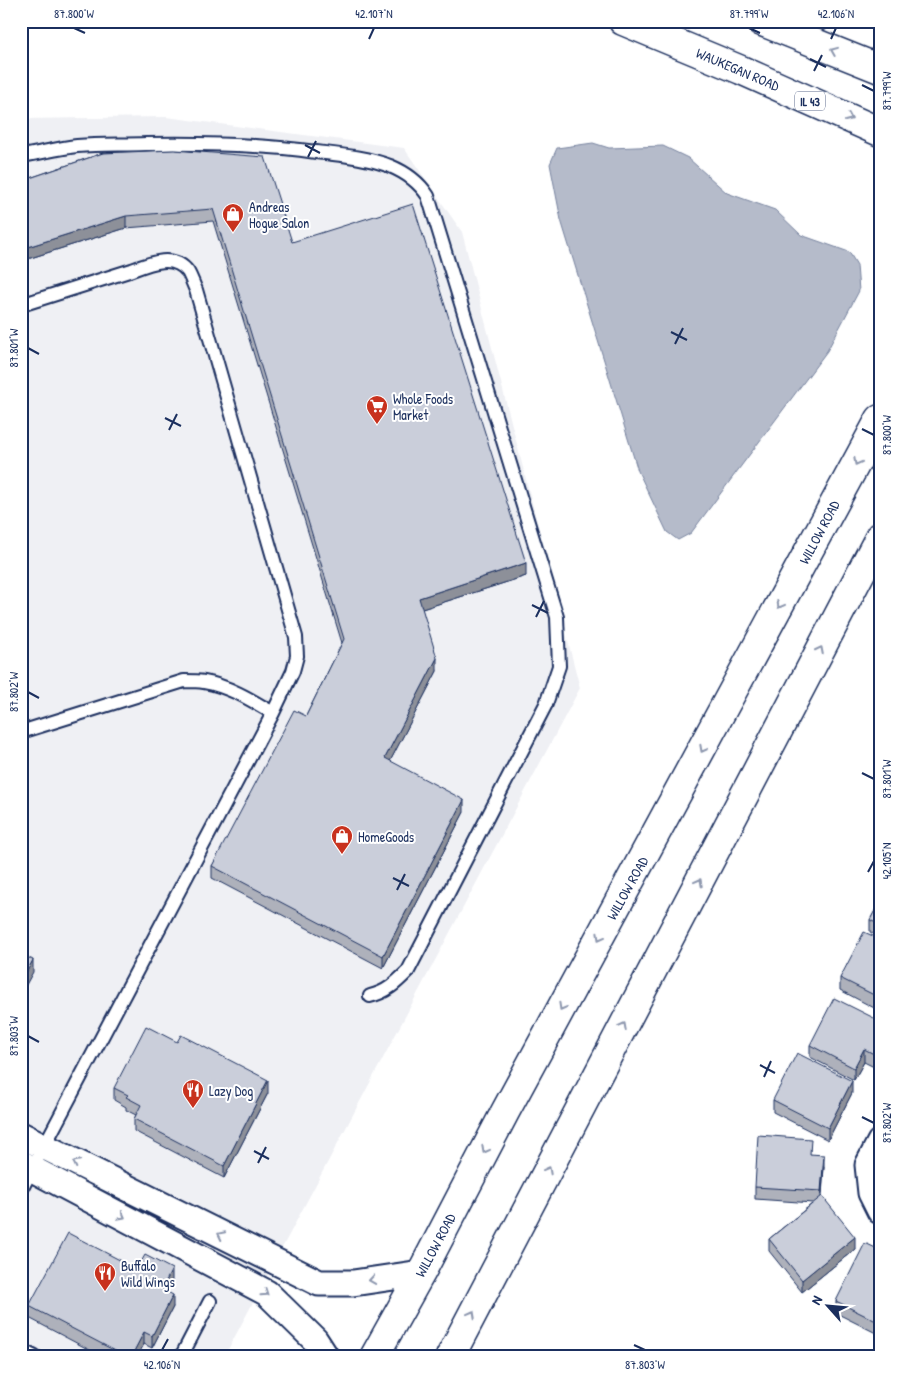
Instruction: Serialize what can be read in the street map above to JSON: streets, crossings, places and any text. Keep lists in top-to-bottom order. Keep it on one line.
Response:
{"streets":{"main road":["WAUKEGAN ROAD","IL 43","WILLOW ROAD"]},"places":{"shop":["Andreas Hogue Salon","HomeGoods"],"supermarket":["Whole Foods Market"],"restaurant":["Lazy Dog","Buffalo Wild Wings"]},"north":"top left","coordinates":["87.800°W","42.107°N","87.799°W","42.106°N","87.801°W","87.802°W","42.105°N","87.803°W"]}
